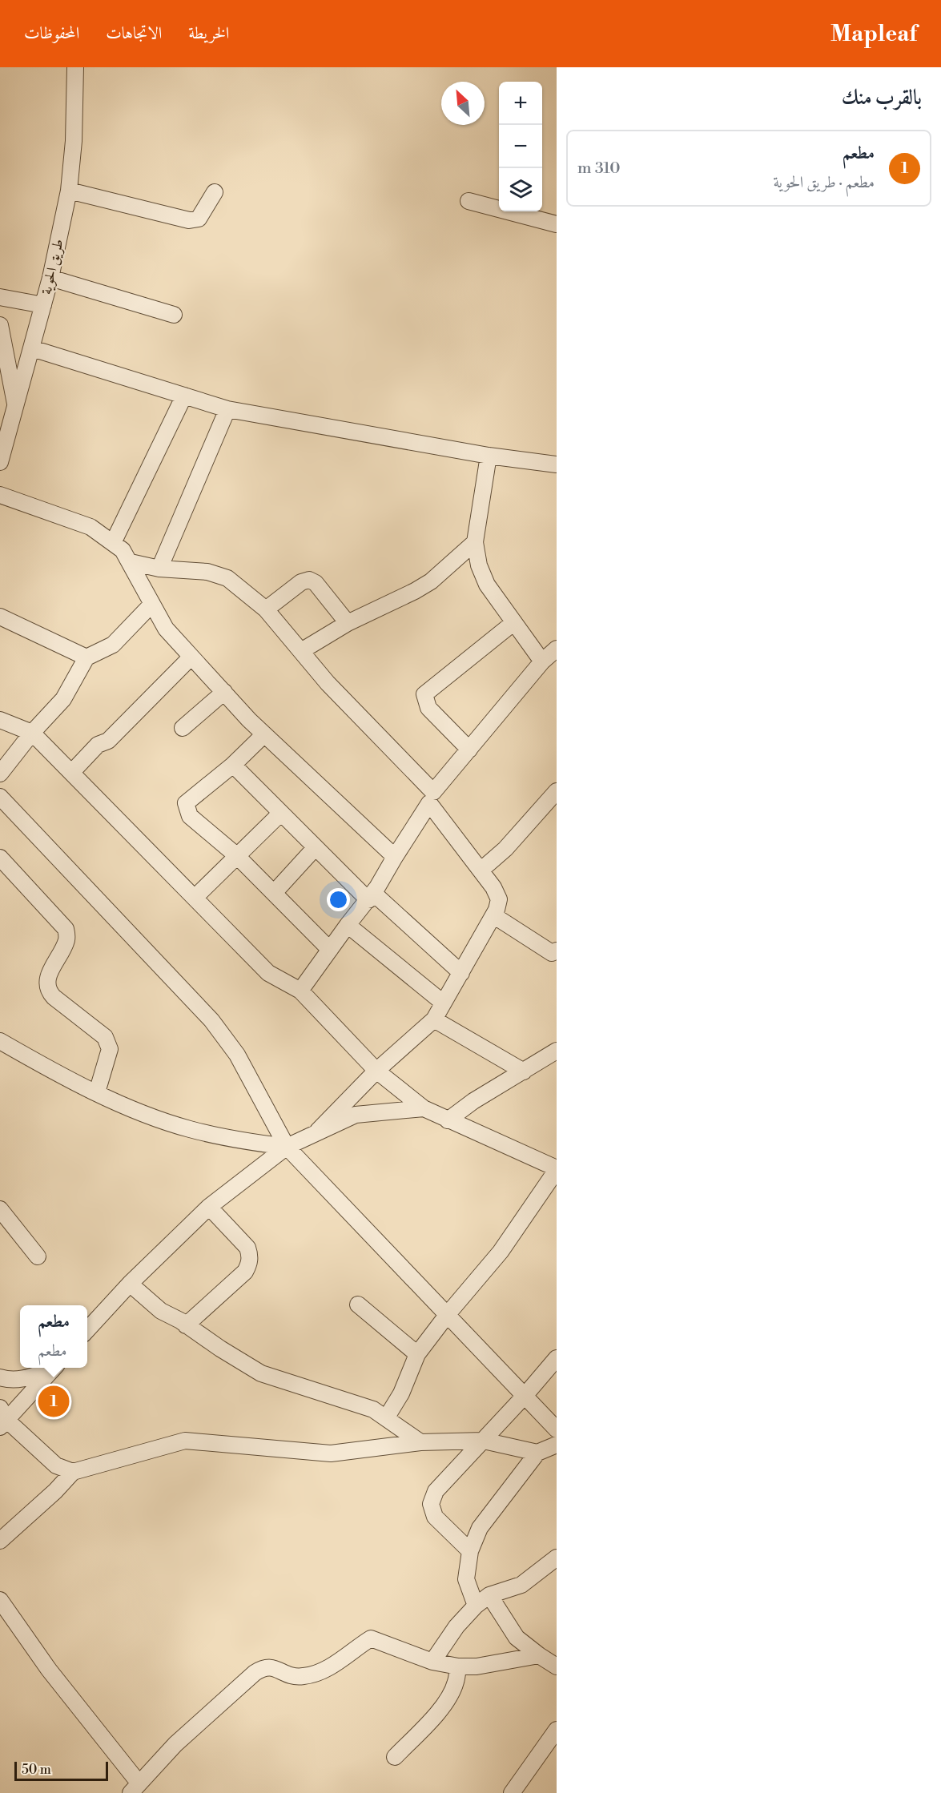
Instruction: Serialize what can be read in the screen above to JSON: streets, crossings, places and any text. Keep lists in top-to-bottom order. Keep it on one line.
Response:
{"streets":{"street":["طريق الحوية"]},"scale_bar":"50 m","north":"top left","page":{"header":"Mapleaf","nav":["الخريطة","الاتجاهات","المحفوظات"],"heading":"بالقرب منك","map_buttons":["+","−"],"list":[{"mark":"1","name":"مطعم","note":"مطعم · طريق الحوية","value":"310 m"}],"popup":["مطعم","مطعم"],"pins":"1","scale":"50 m"}}
